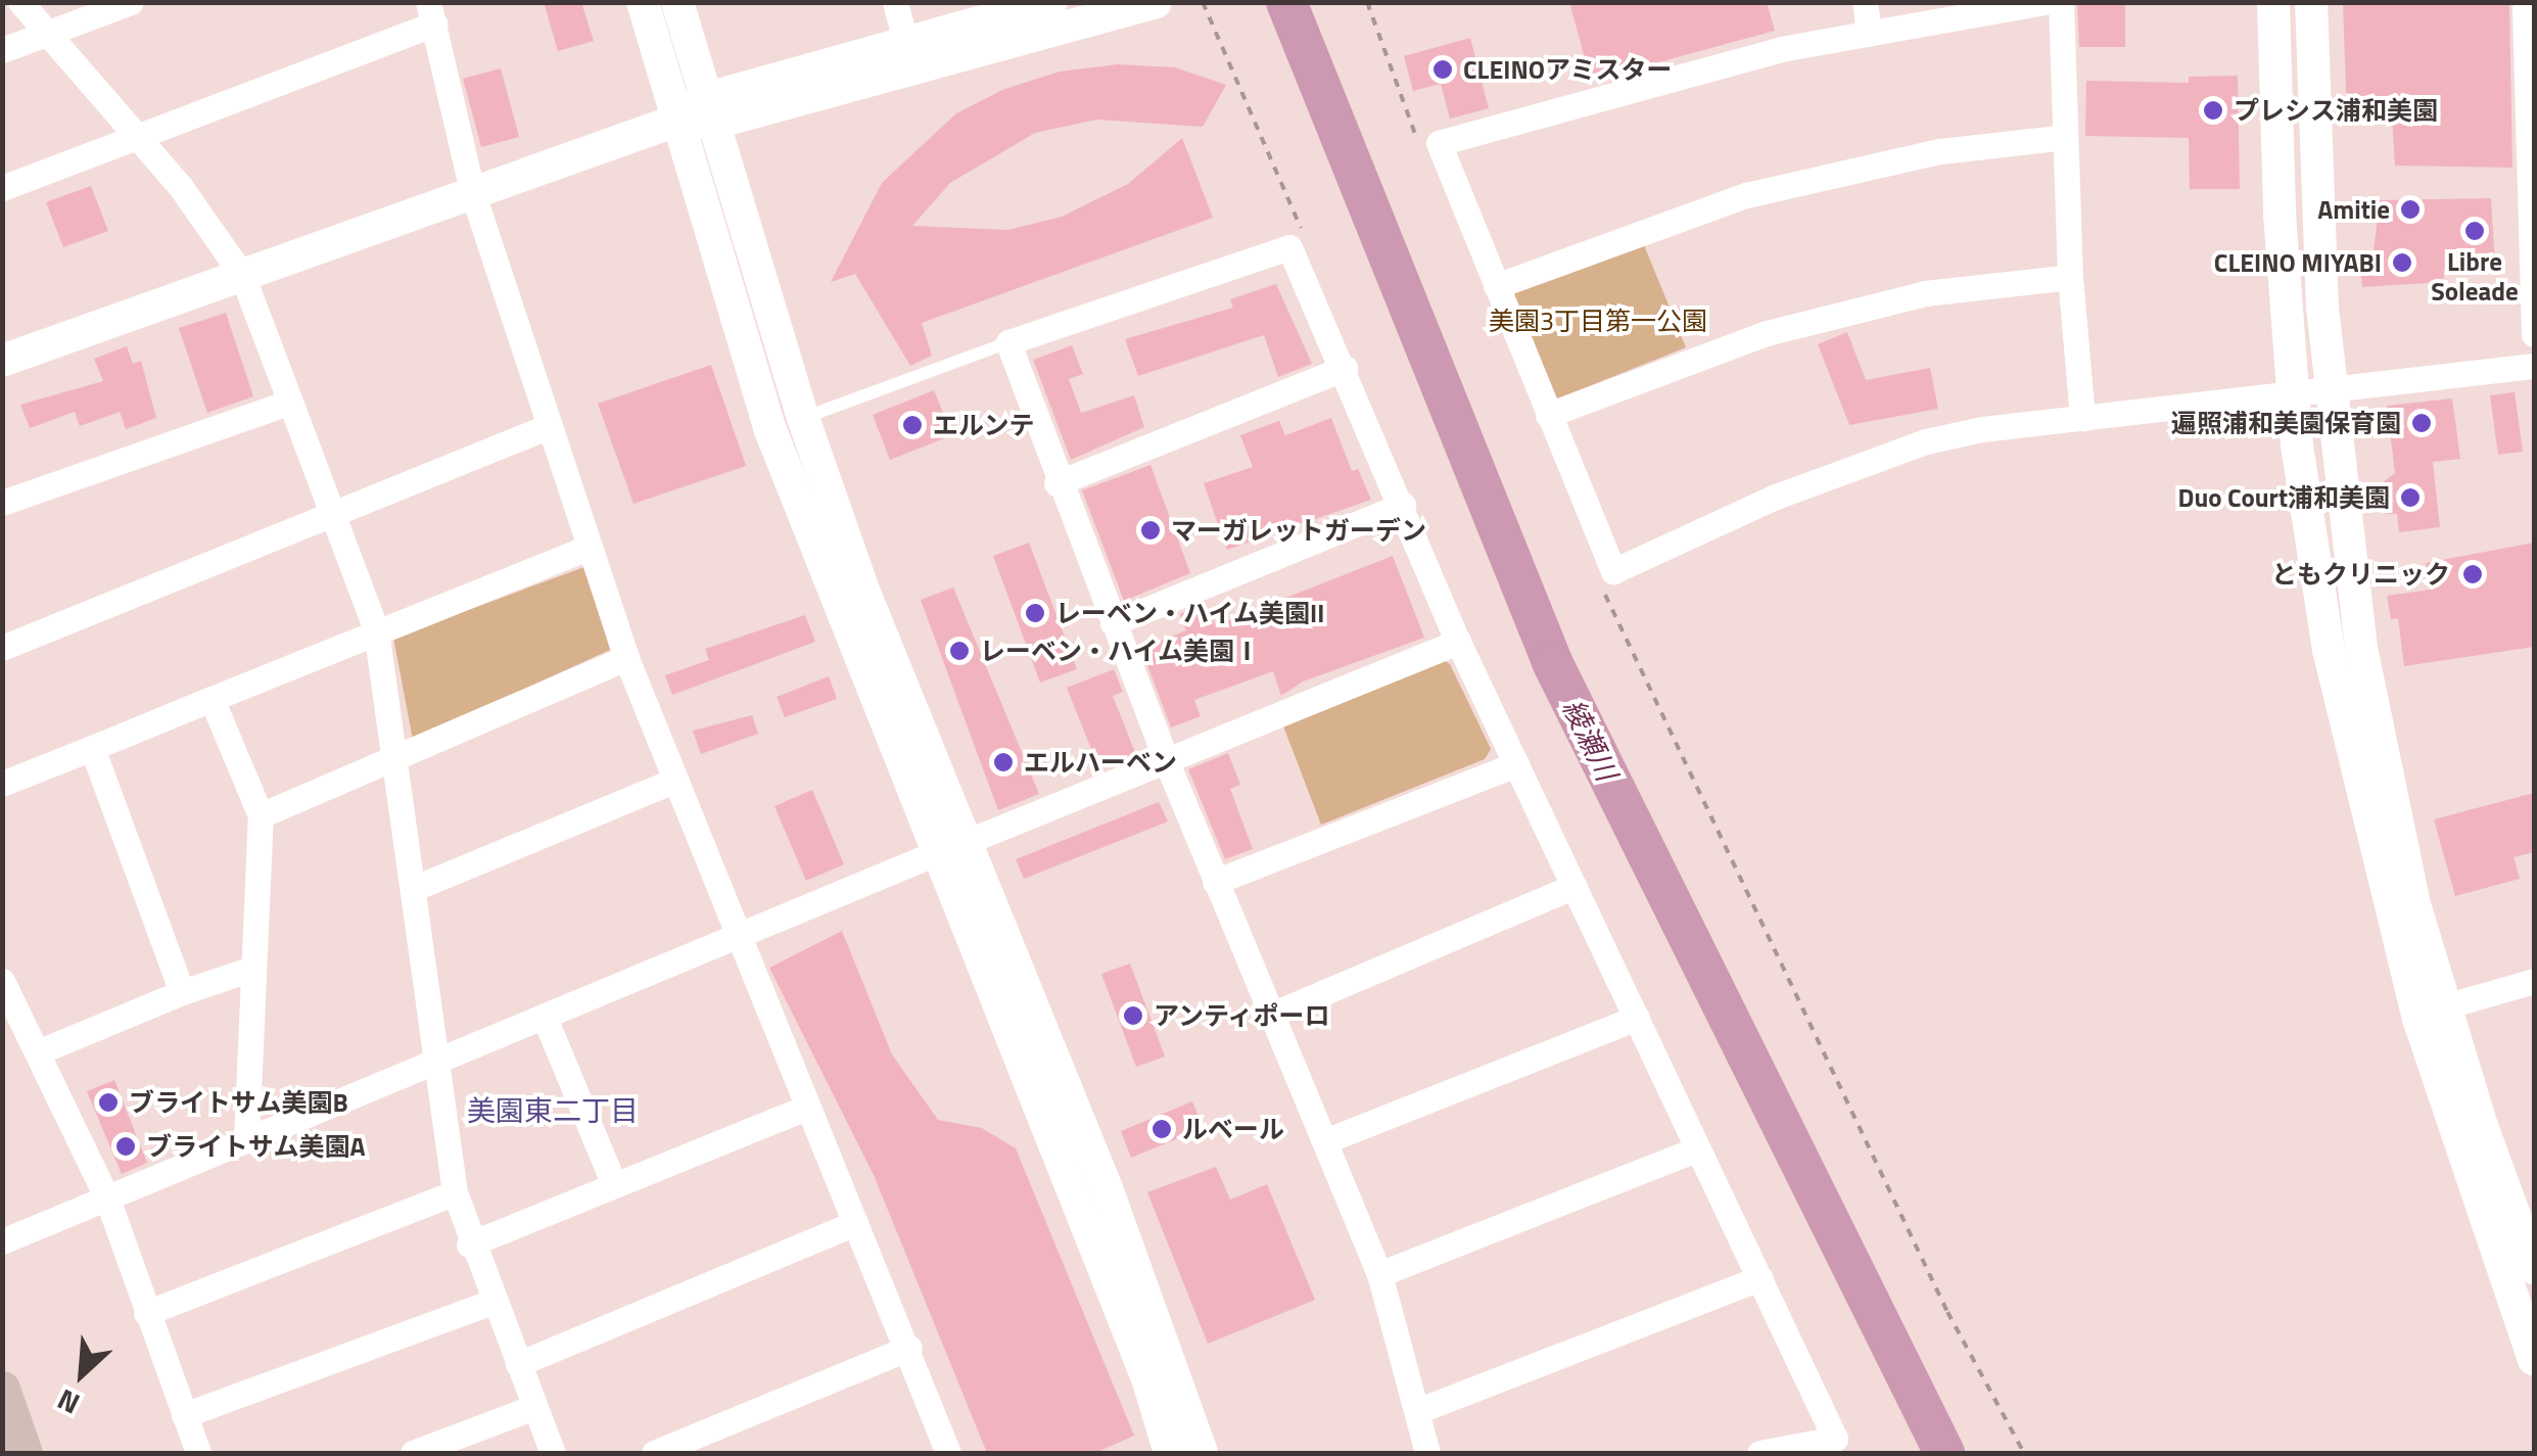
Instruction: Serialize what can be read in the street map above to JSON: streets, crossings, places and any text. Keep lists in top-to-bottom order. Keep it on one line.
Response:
{"districts":["美園東二丁目"],"water":["綾瀬川"],"parks":["美園3丁目第一公園"],"places":["CLEINOアミスター","プレシス浦和美園","Amitie","Libre Soleade","CLEINO MIYABI","遍照浦和美園保育園","エルンテ","Duo Court浦和美園","マーガレットガーデン","ともクリニック","レーベン・ハイム美園II","レーベン・ハイム美園Ⅰ","エルハーベン","アンティポーロ","ブライトサム美園B","ルベール","ブライトサム美園A"],"north":"bottom left"}
